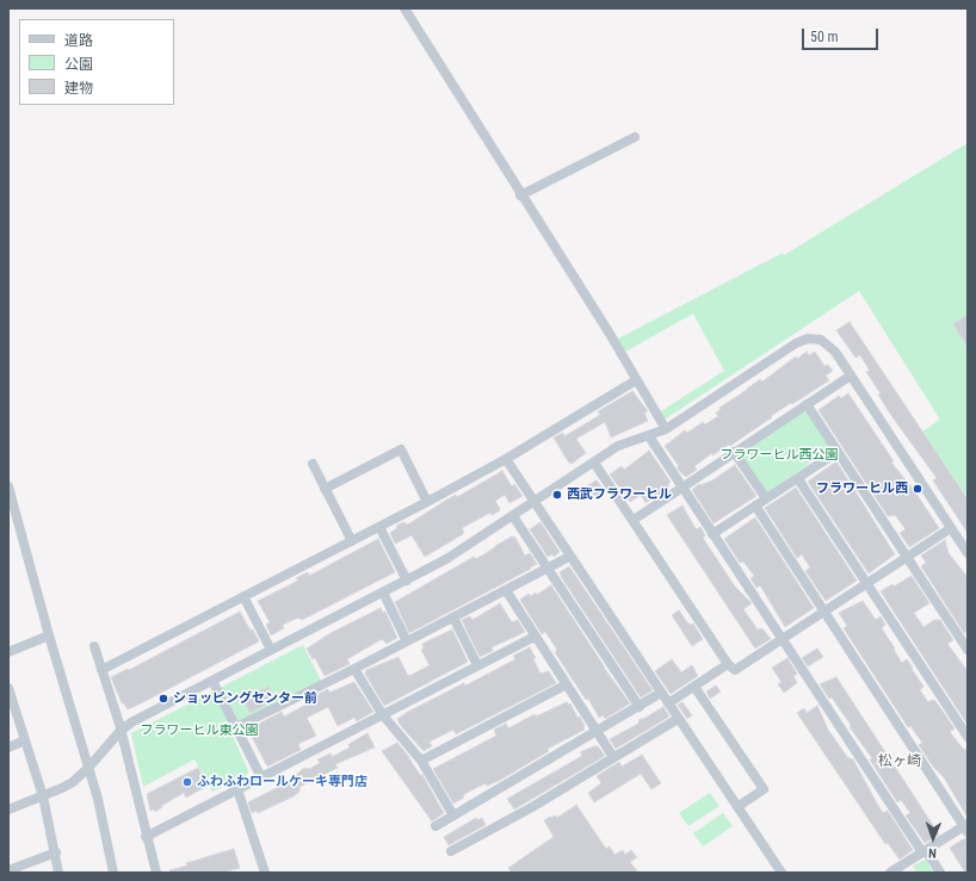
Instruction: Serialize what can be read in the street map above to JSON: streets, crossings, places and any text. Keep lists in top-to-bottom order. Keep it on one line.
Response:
{"districts":["松ヶ崎"],"parks":["フラワーヒル西公園","フラワーヒル東公園"],"places":["フラワーヒル西","西武フラワーヒル","ショッピングセンター前","ふわふわロールケーキ専門店"],"legend":["道路","公園","建物"],"scale_bar":"50 m","north":"bottom"}
